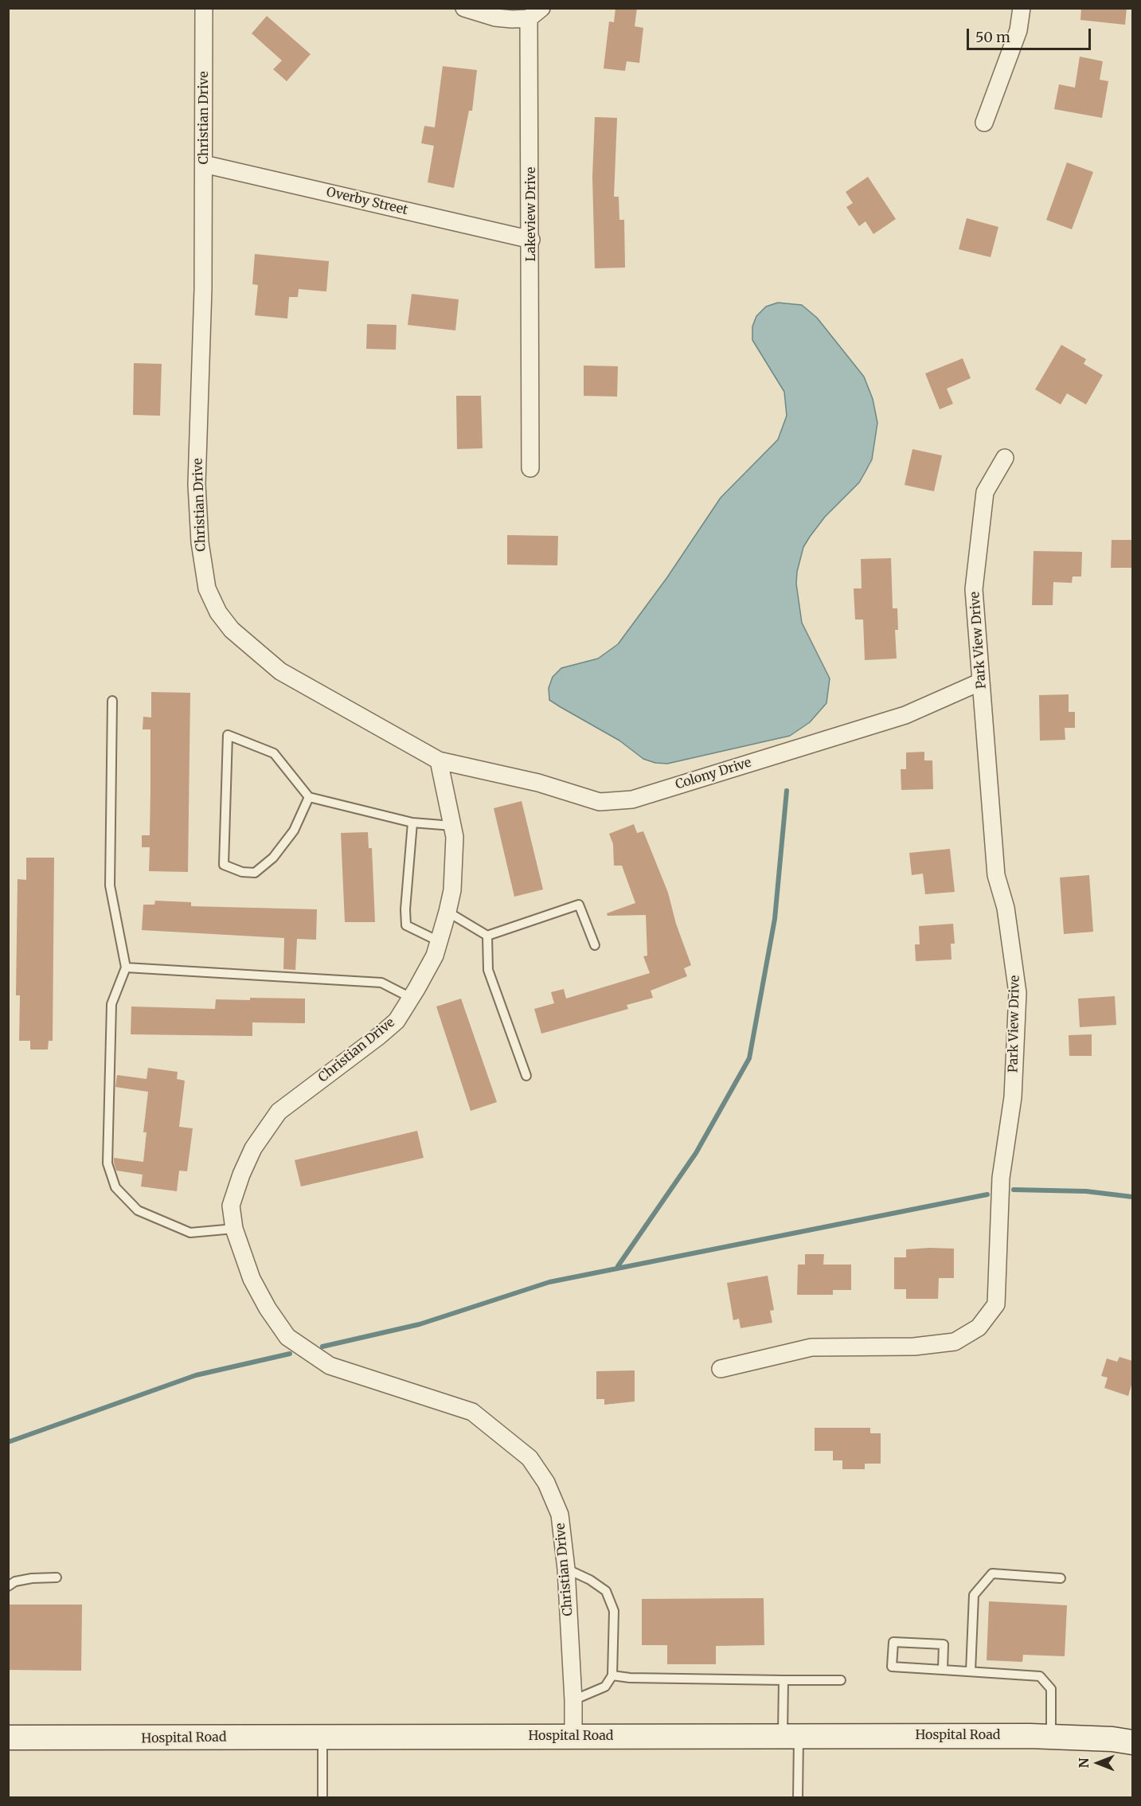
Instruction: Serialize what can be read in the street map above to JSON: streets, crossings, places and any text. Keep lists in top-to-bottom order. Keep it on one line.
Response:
{"streets":{"street":["Christian Drive","Overby Street","Lakeview Drive","Park View Drive","Colony Drive","Hospital Road"]},"crossings":[["Christian Drive","Overby Street"],["Christian Drive","Colony Drive"],["Christian Drive","Hospital Road"],["Overby Street","Lakeview Drive"],["Park View Drive","Colony Drive"]],"scale_bar":"50 m","north":"left"}
